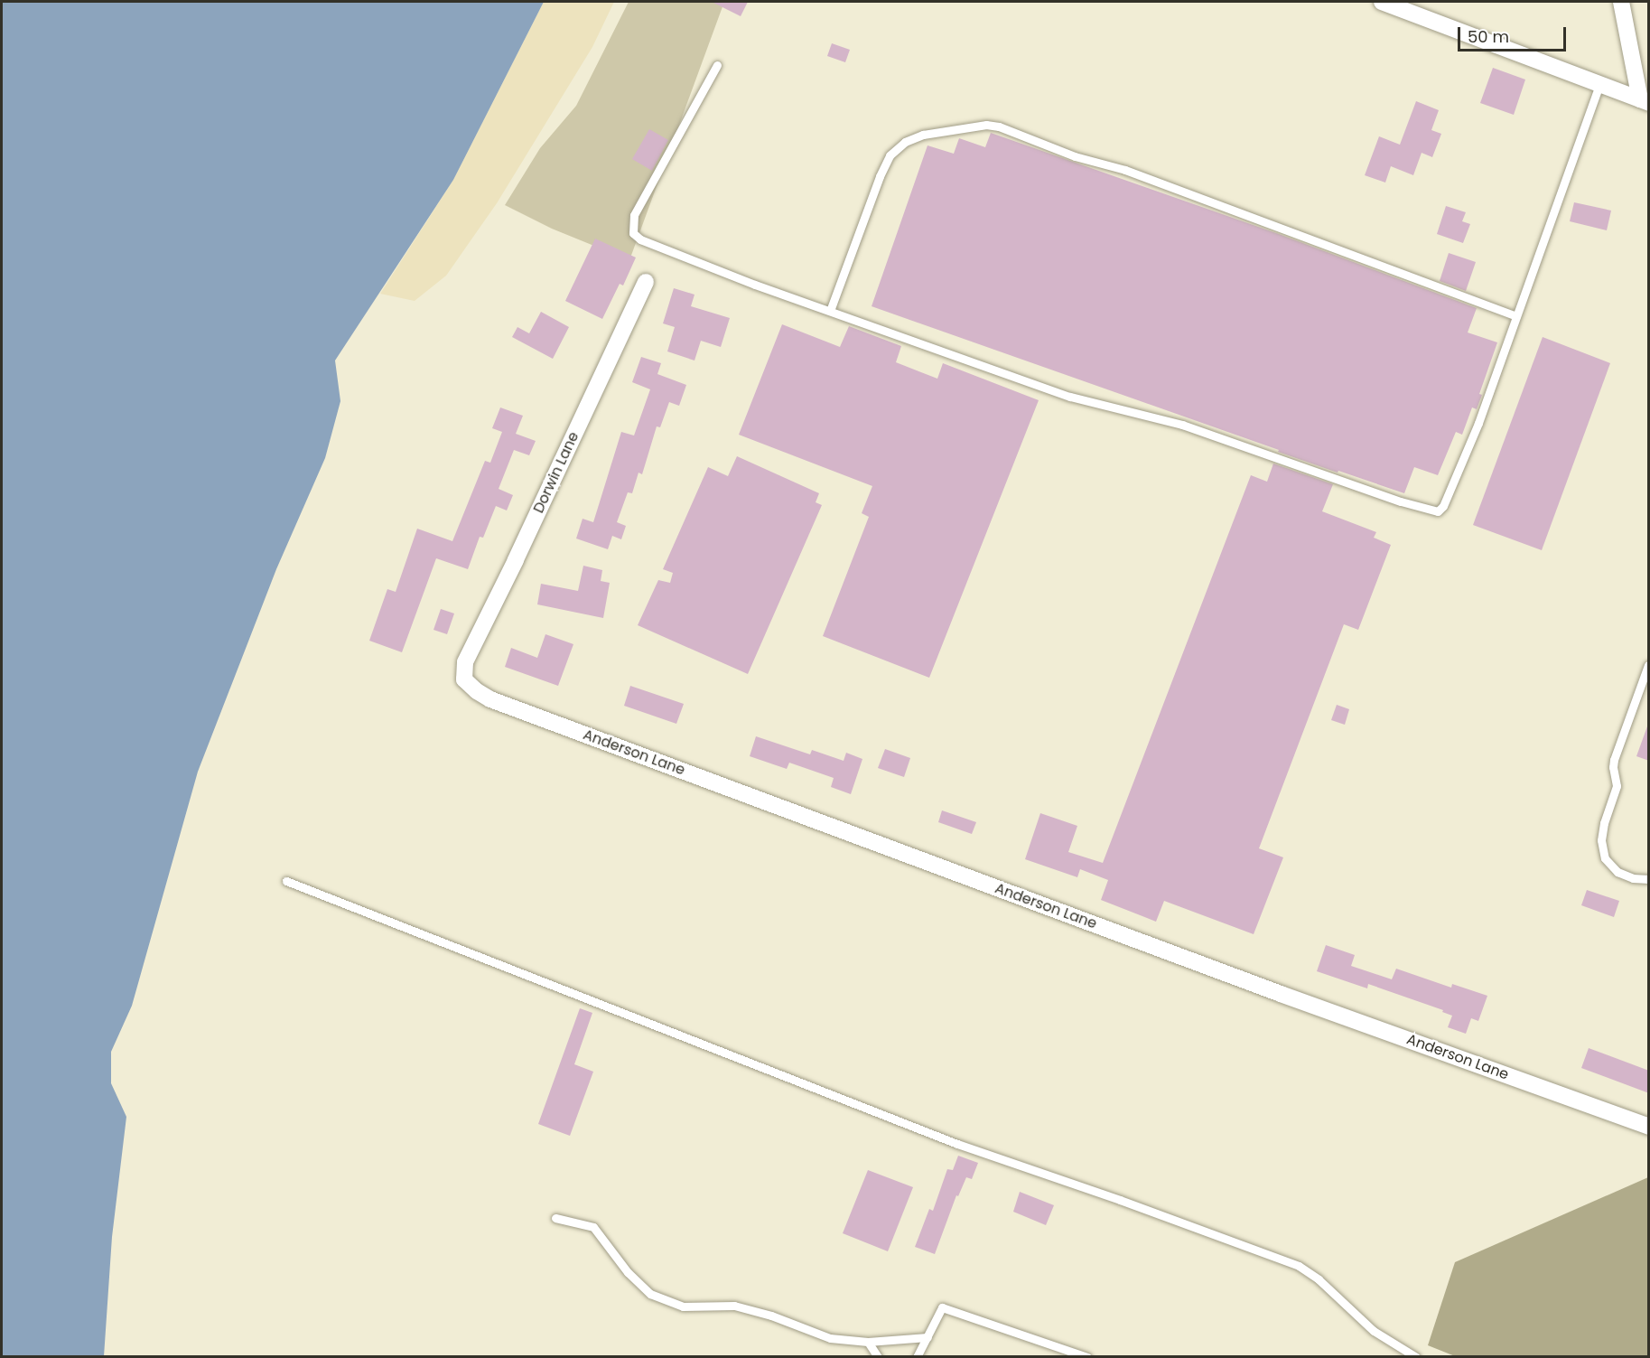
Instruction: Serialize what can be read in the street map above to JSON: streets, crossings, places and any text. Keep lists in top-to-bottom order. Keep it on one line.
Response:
{"streets":{"street":["Dorwin Lane","Anderson Lane"]},"crossings":[["Dorwin Lane","Anderson Lane"]],"scale_bar":"50 m"}
